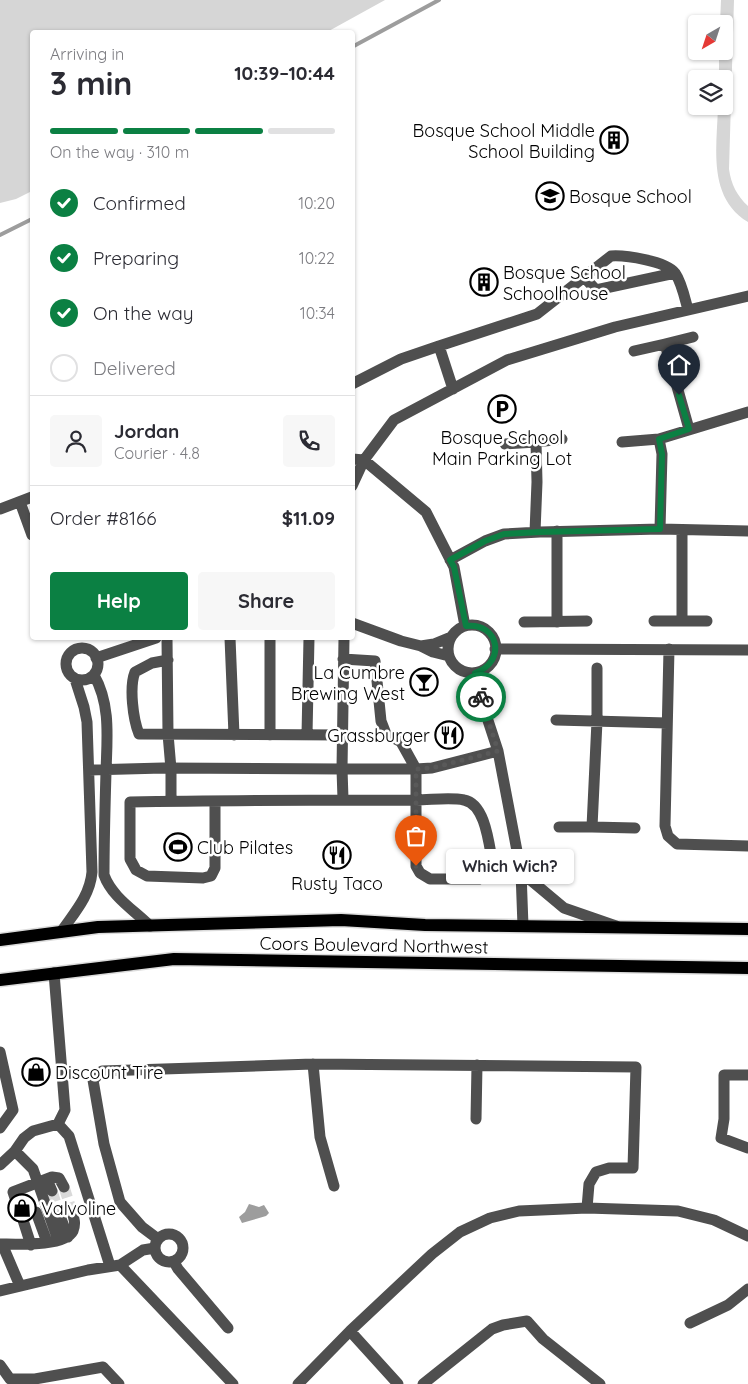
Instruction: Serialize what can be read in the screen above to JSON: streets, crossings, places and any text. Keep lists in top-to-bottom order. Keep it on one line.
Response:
{"streets":{"main road":["Coors Boulevard Northwest"]},"places":{"building":["Bosque School Middle School Building","Bosque School Schoolhouse"],"school or university":["Bosque School"],"parking":["Bosque School Main Parking Lot"],"bar":["La Cumbre Brewing West"],"restaurant":["Grassburger","Rusty Taco"],"sports":["Club Pilates"],"other":["Which Wich?"],"shop":["Discount Tire","Valvoline"]},"north":"bottom left","page":{"heading":["3 min","Arriving in","10:39–10:44"],"panel":["Jordan","Courier · 4.8","Order #8166","$11.09"],"bar":"On the way · 310 m","list":[["Confirmed","10:20"],["Preparing","10:22"],["On the way","10:34"],"Delivered"],"buttons":["Help","Share"],"bubble":"Which Wich?"}}
